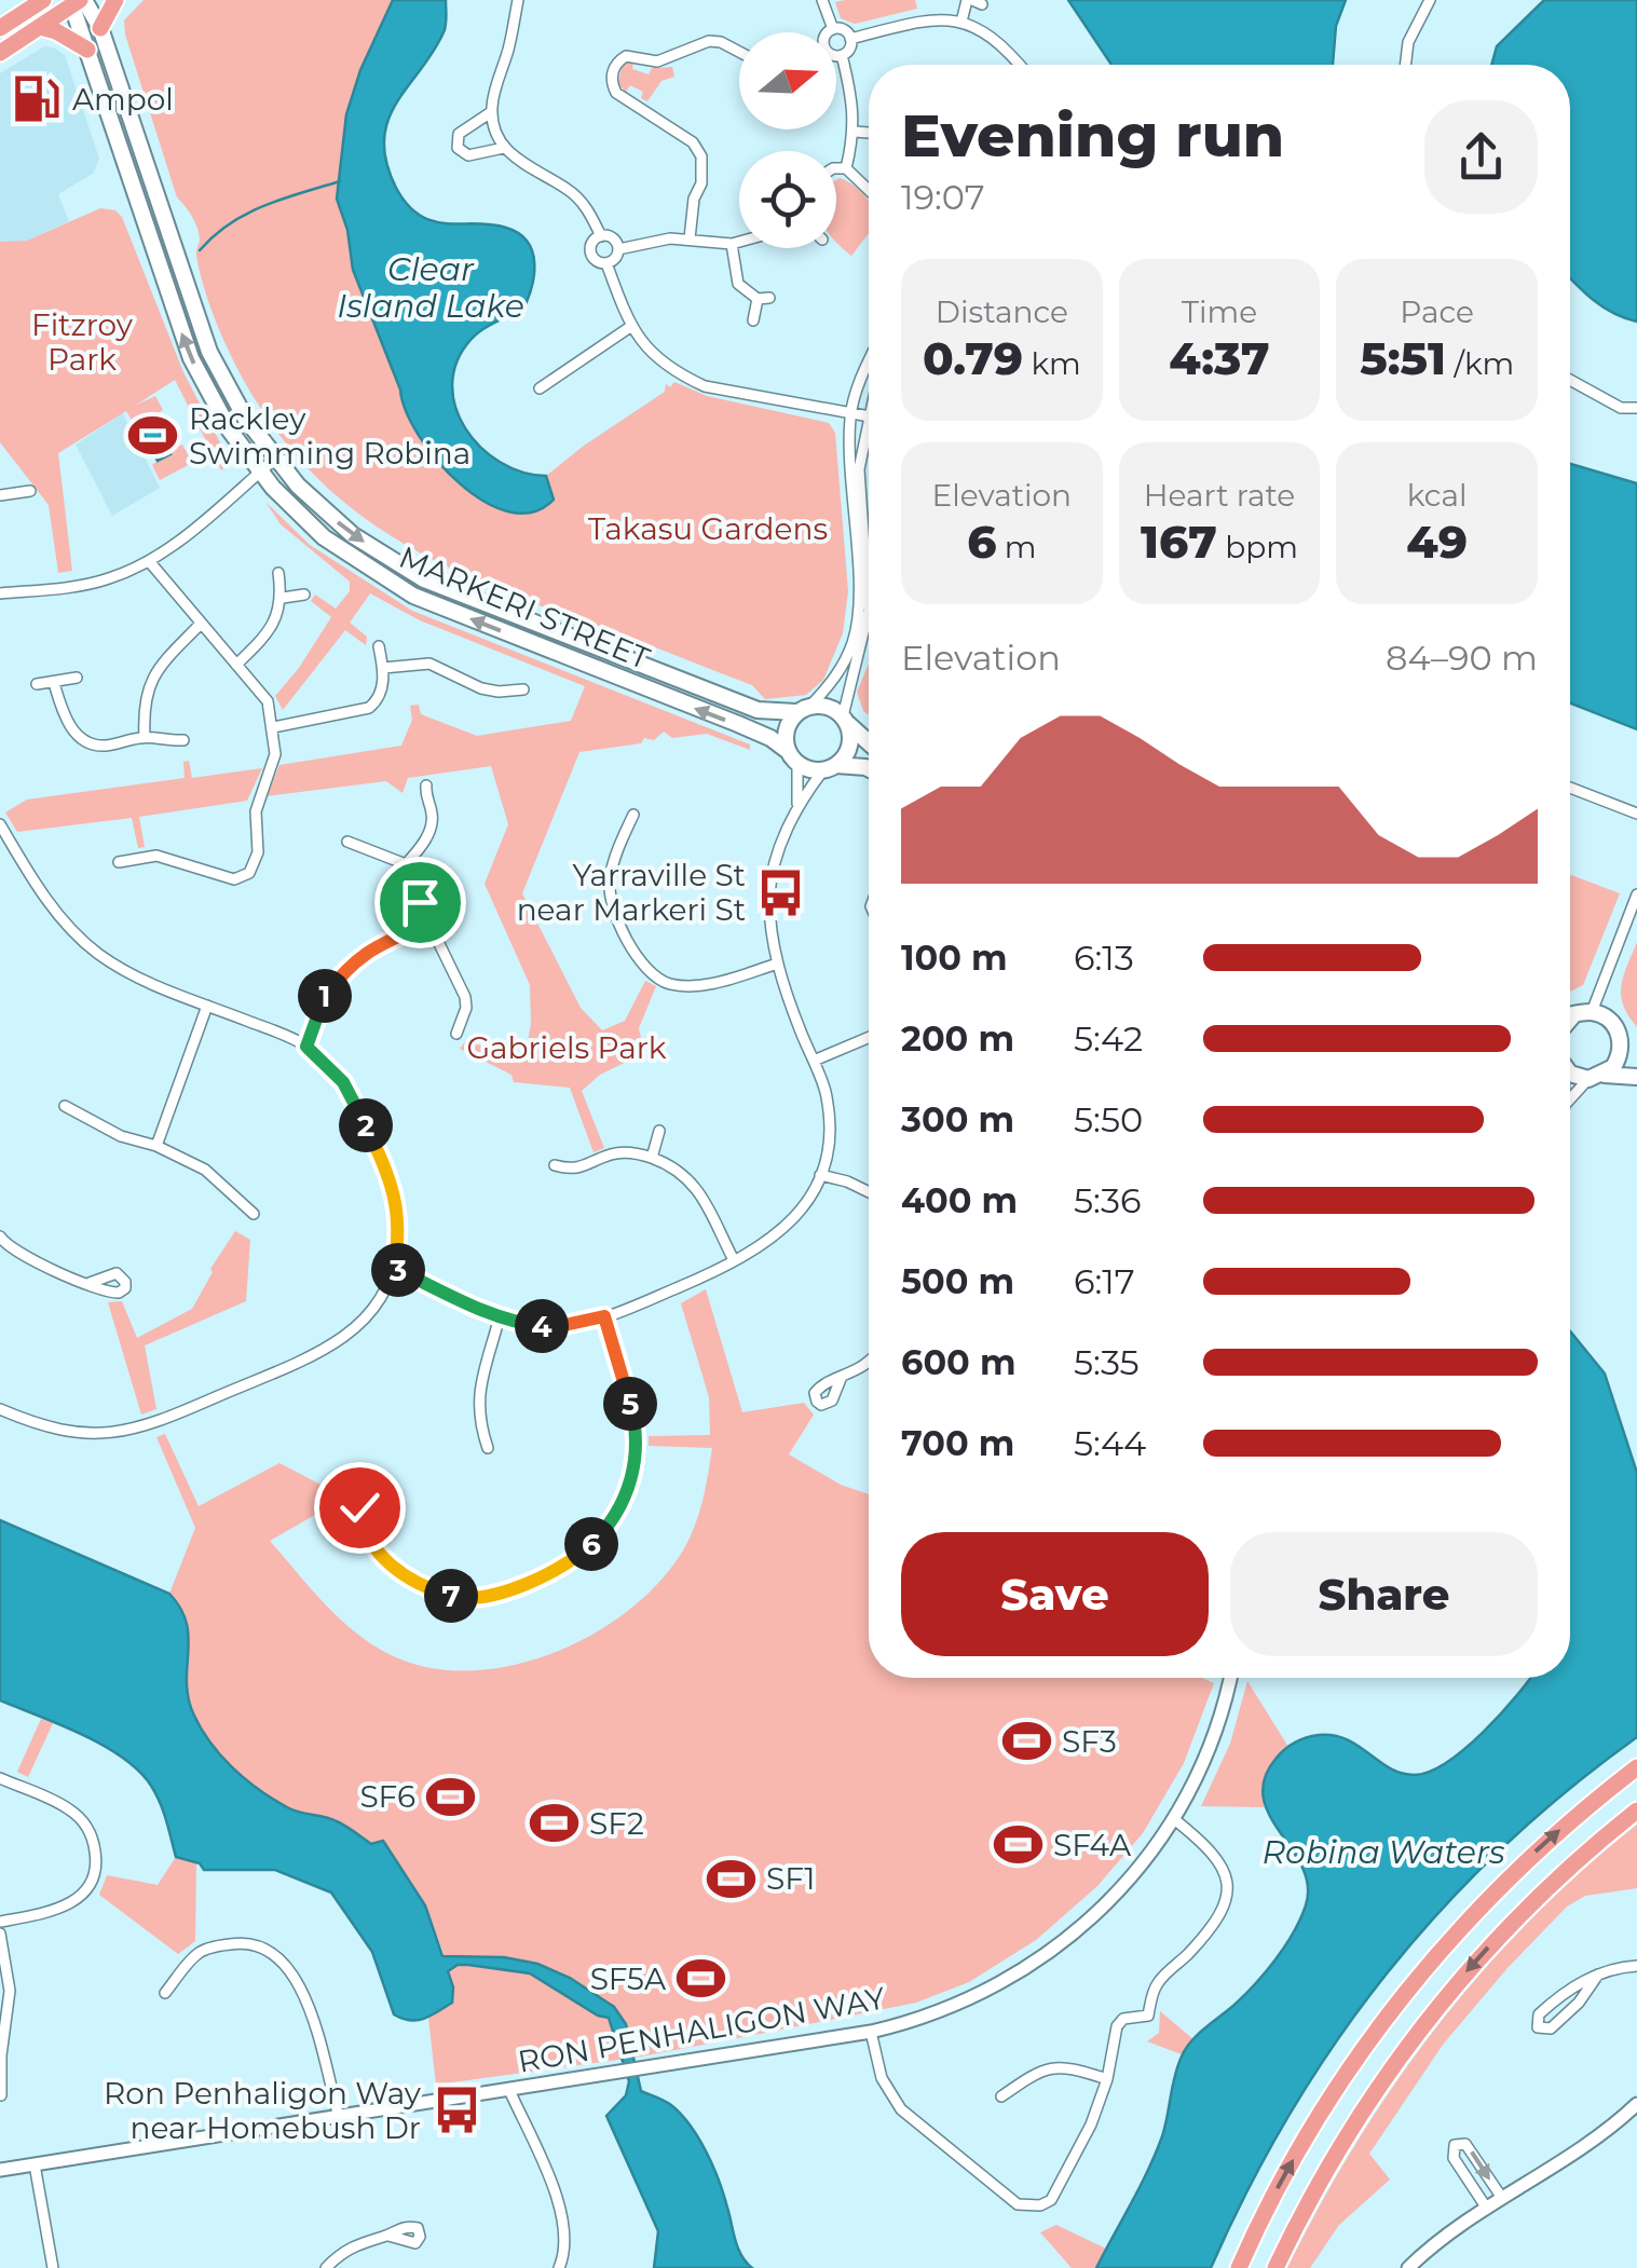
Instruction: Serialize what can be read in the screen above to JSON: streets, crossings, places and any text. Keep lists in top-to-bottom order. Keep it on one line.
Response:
{"streets":{"main road":["MARKERI STREET"],"street":["RON PENHALIGON WAY"]},"water":["Clear Island Lake","Robina Waters"],"parks":["Fitzroy Park","Takasu Gardens","Gabriels Park"],"places":{"fuel station":["Ampol"],"sports":["Rackley Swimming Robina","SF3","SF6","SF2","SF4A","SF1","SF5A"],"bus stop":["Yarraville St near Markeri St","Ron Penhaligon Way near Homebush Dr"]},"north":"right","page":{"heading":["Evening run","19:07"],"stats":[["Distance","0.79 km"],["Time","4:37"],["Pace","5:51 /km"],["Elevation","6 m"],["Heart rate","167 bpm"],["kcal","49"]],"chart":["Elevation","84–90 m"],"list":[{"name":"100 m","note":"6:13"},{"name":"200 m","note":"5:42"},{"name":"300 m","note":"5:50"},{"name":"400 m","note":"5:36"},{"name":"500 m","note":"6:17"},{"name":"600 m","note":"5:35"},{"name":"700 m","note":"5:44"}],"pins":["1","2","3","4","5","6","7"],"buttons":["Save","Share"]}}
